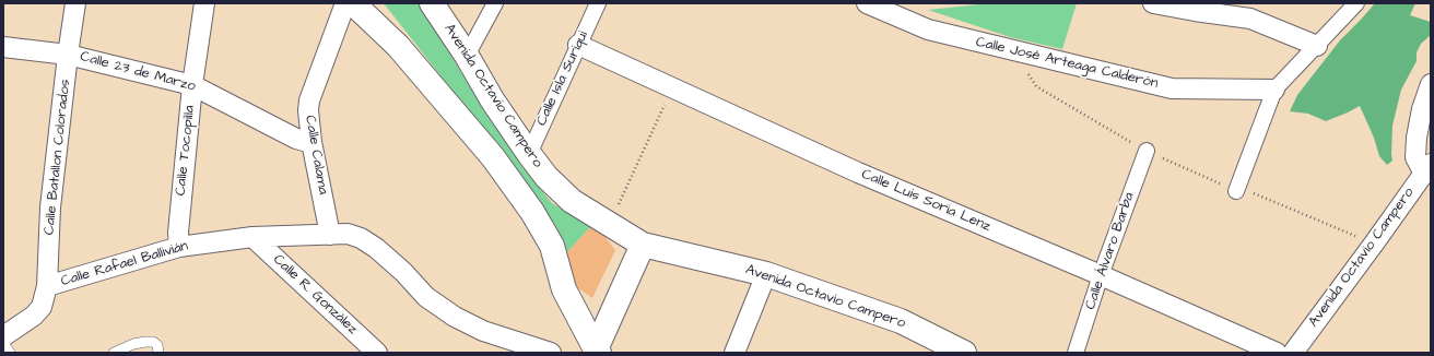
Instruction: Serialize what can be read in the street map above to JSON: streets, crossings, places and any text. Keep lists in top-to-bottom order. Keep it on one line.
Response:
{"streets":{"street":["Calle José Arteaga Calderón","Calle 23 de Marzo","Calle Isla Suriqui","Avenida Octavio Campero","Calle Tocopilla","Calle Calama","Calle Batallon Colorados","Calle Luis Soria Lenz","Calle Álvaro Barba","Calle Rafael Ballivián","Calle R. González"]},"crossings":[["Calle 23 de Marzo","Calle Tocopilla"],["Calle 23 de Marzo","Calle Calama"],["Calle 23 de Marzo","Calle Batallon Colorados"],["Calle Isla Suriqui","Avenida Octavio Campero"],["Calle Isla Suriqui","Calle Luis Soria Lenz"],["Calle Tocopilla","Calle Rafael Ballivián"],["Calle Calama","Calle Rafael Ballivián"],["Calle Batallon Colorados","Calle Rafael Ballivián"],["Calle Luis Soria Lenz","Calle Álvaro Barba"],["Calle Rafael Ballivián","Calle R. González"]]}
